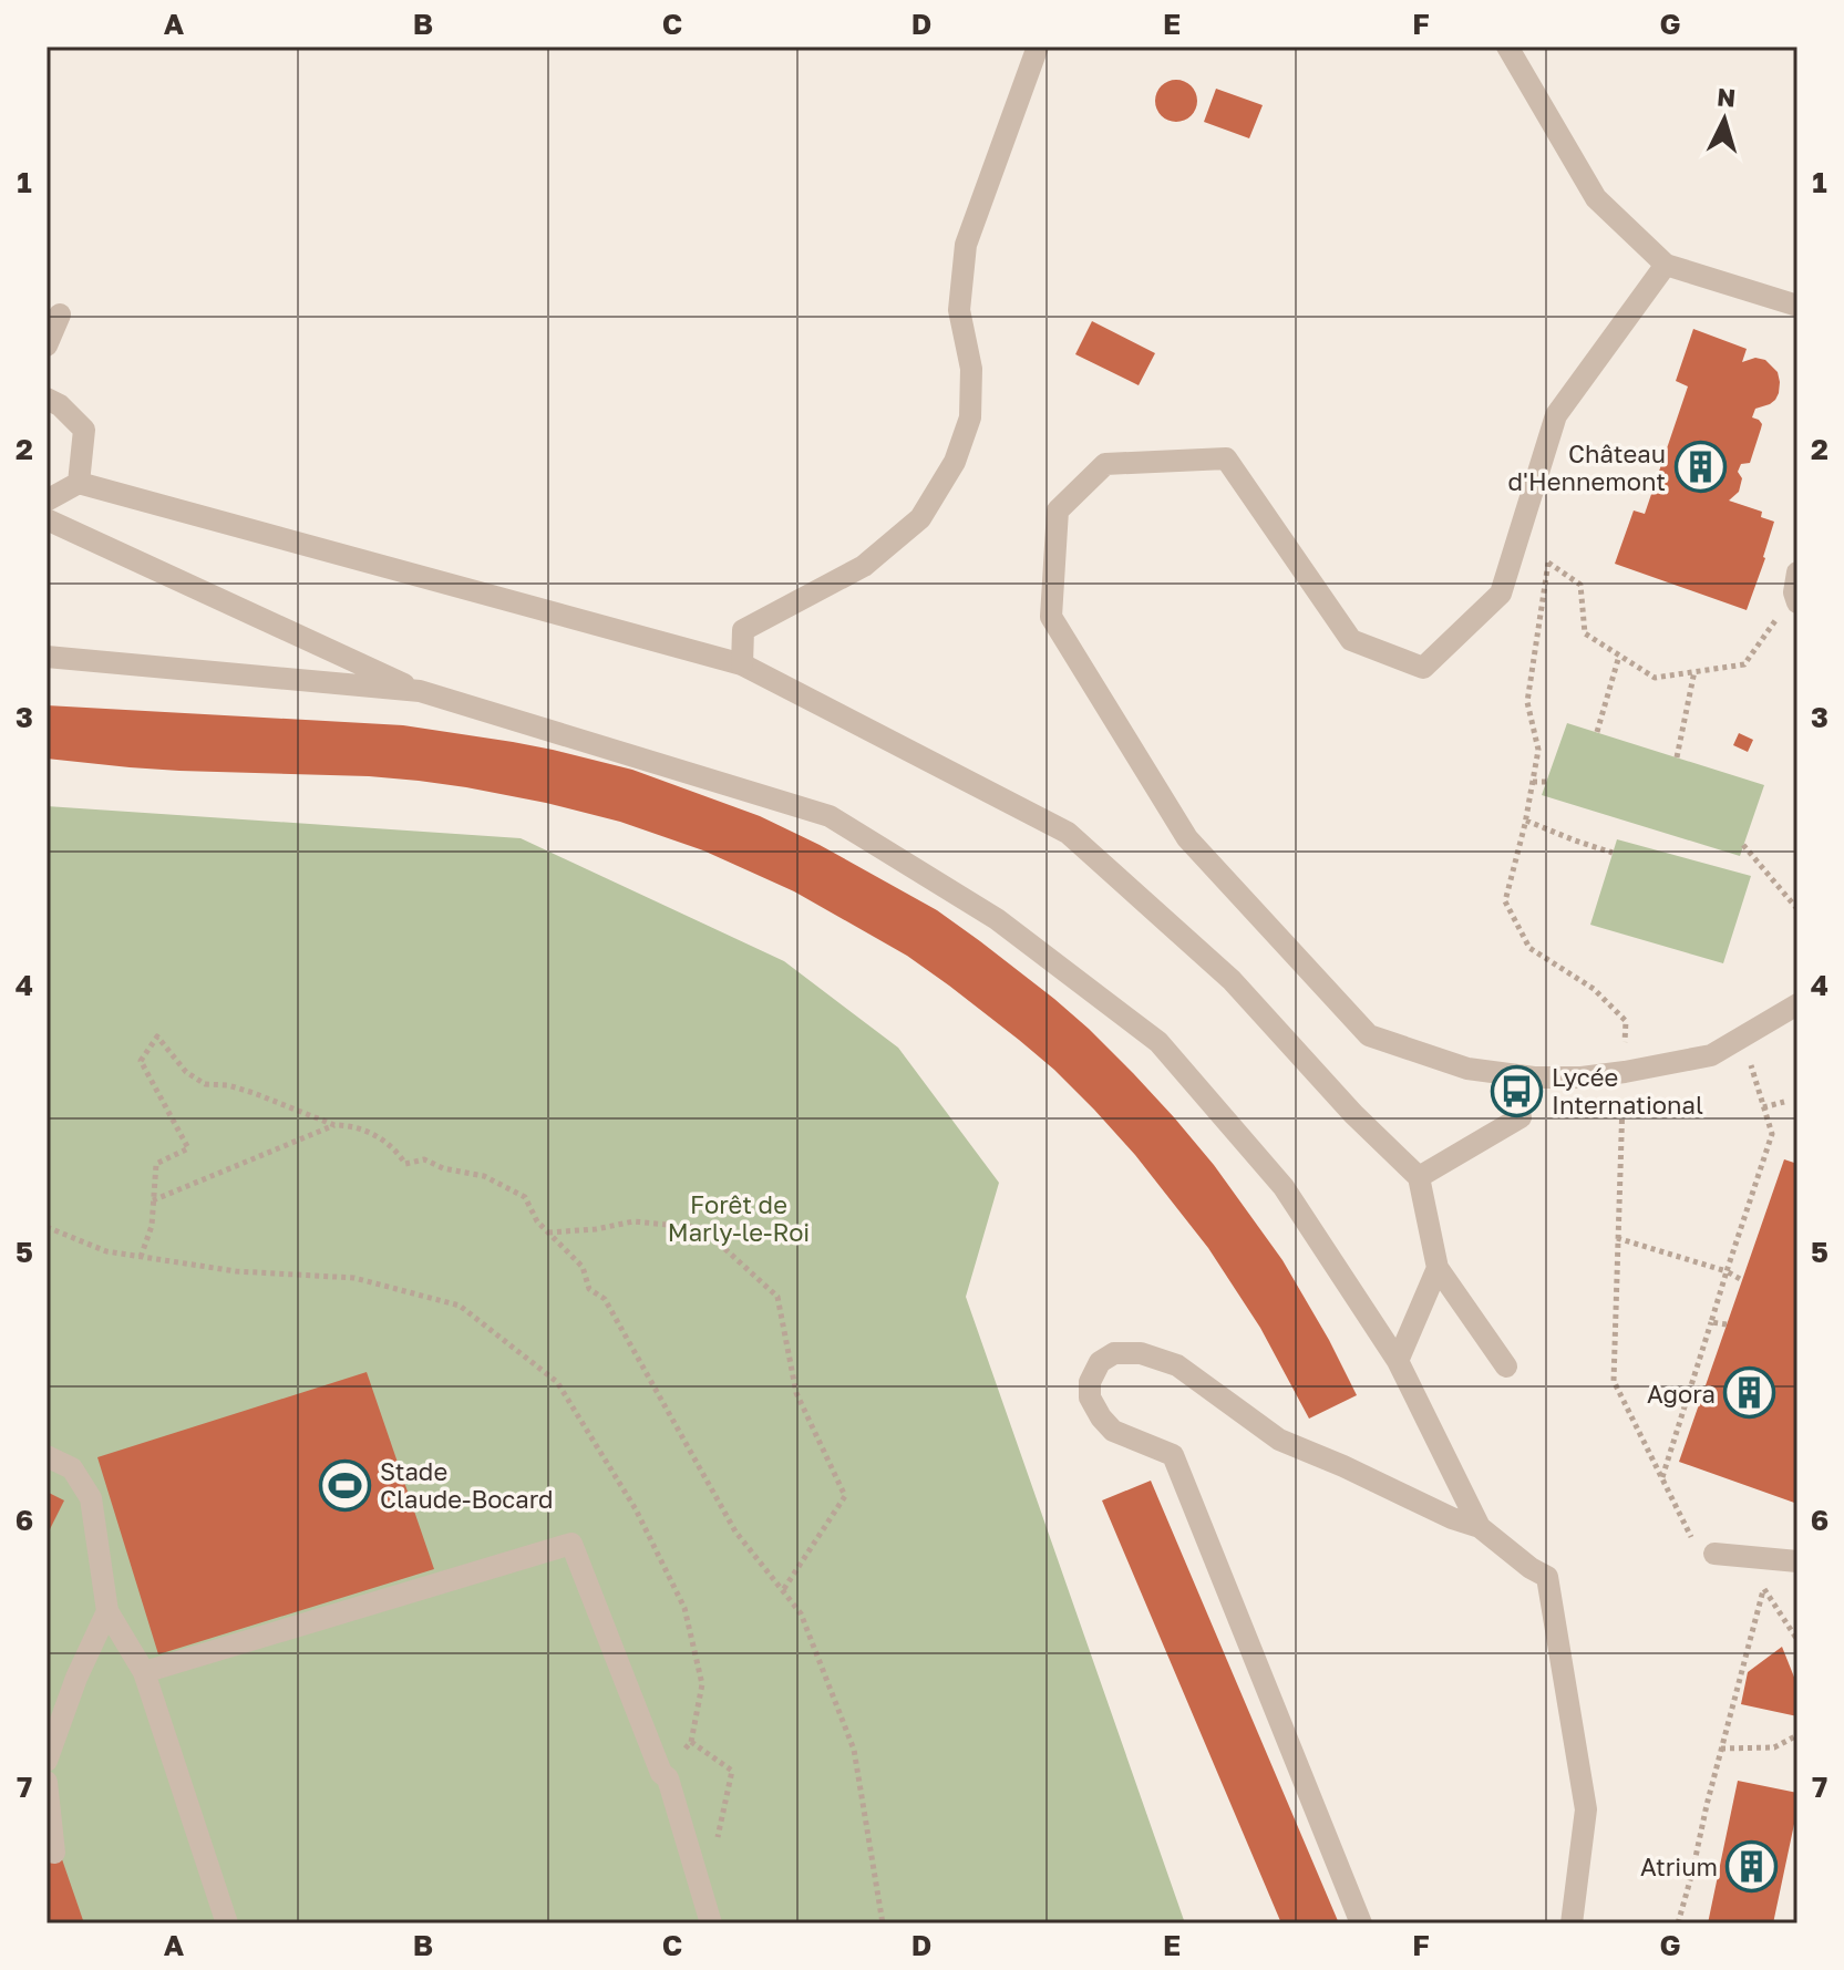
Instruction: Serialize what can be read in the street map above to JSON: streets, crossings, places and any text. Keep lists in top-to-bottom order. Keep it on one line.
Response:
{"parks":["Forêt de Marly-le-Roi"],"places":{"building":["Château d'Hennemont","Agora","Atrium"],"bus stop":["Lycée International"],"sports":["Stade Claude-Bocard"]},"north":"top","grid":{"columns":["A","B","C","D","E","F","G"],"rows":["1","2","3","4","5","6","7"]}}
